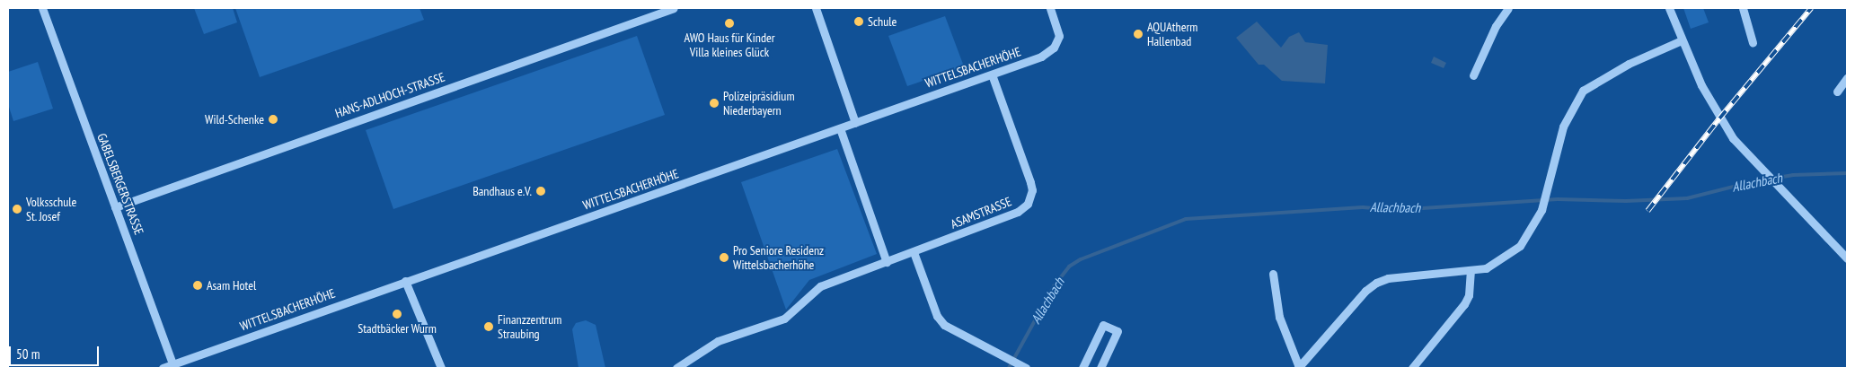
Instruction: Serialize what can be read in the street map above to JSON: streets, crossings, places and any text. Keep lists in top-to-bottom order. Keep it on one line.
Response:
{"streets":{"street":["WITTELSBACHERHÖHE","HANS-ADLHOCH-STRASSE","GABELSBERGERSTRASSE","ASAMSTRASSE"]},"crossings":[["WITTELSBACHERHÖHE","GABELSBERGERSTRASSE"],["WITTELSBACHERHÖHE","ASAMSTRASSE"],["HANS-ADLHOCH-STRASSE","GABELSBERGERSTRASSE"]],"water":["Allachbach"],"places":["Schule","AWO Haus für Kinder Villa kleines Glück","AQUAtherm Hallenbad","Polizeipräsidium Niederbayern","Wild-Schenke","Bandhaus e.V.","Volksschule St. Josef","Pro Seniore Residenz Wittelsbacherhöhe","Asam Hotel","Stadtbäcker Wurm","Finanzzentrum Straubing"],"scale_bar":"50 m"}
